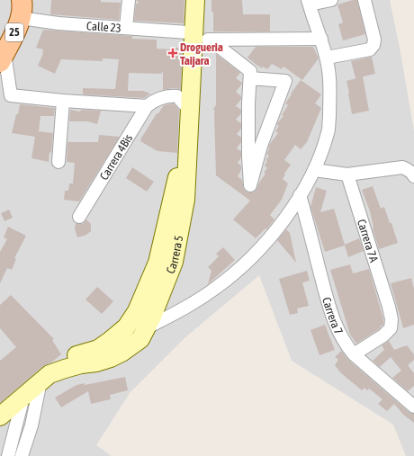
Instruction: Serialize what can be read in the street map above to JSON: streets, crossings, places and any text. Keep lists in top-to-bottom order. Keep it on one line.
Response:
{"streets":{"main road":["25"],"street":["Calle 23","Carrera 4Bis","Carrera 7A","Carrera 5","Carrera 7"]},"crossings":[["Calle 23","25"],["Calle 23","Carrera 5"],["Carrera 7A","Carrera 7"]],"places":{"health":["Drogueria Taijara"]}}
